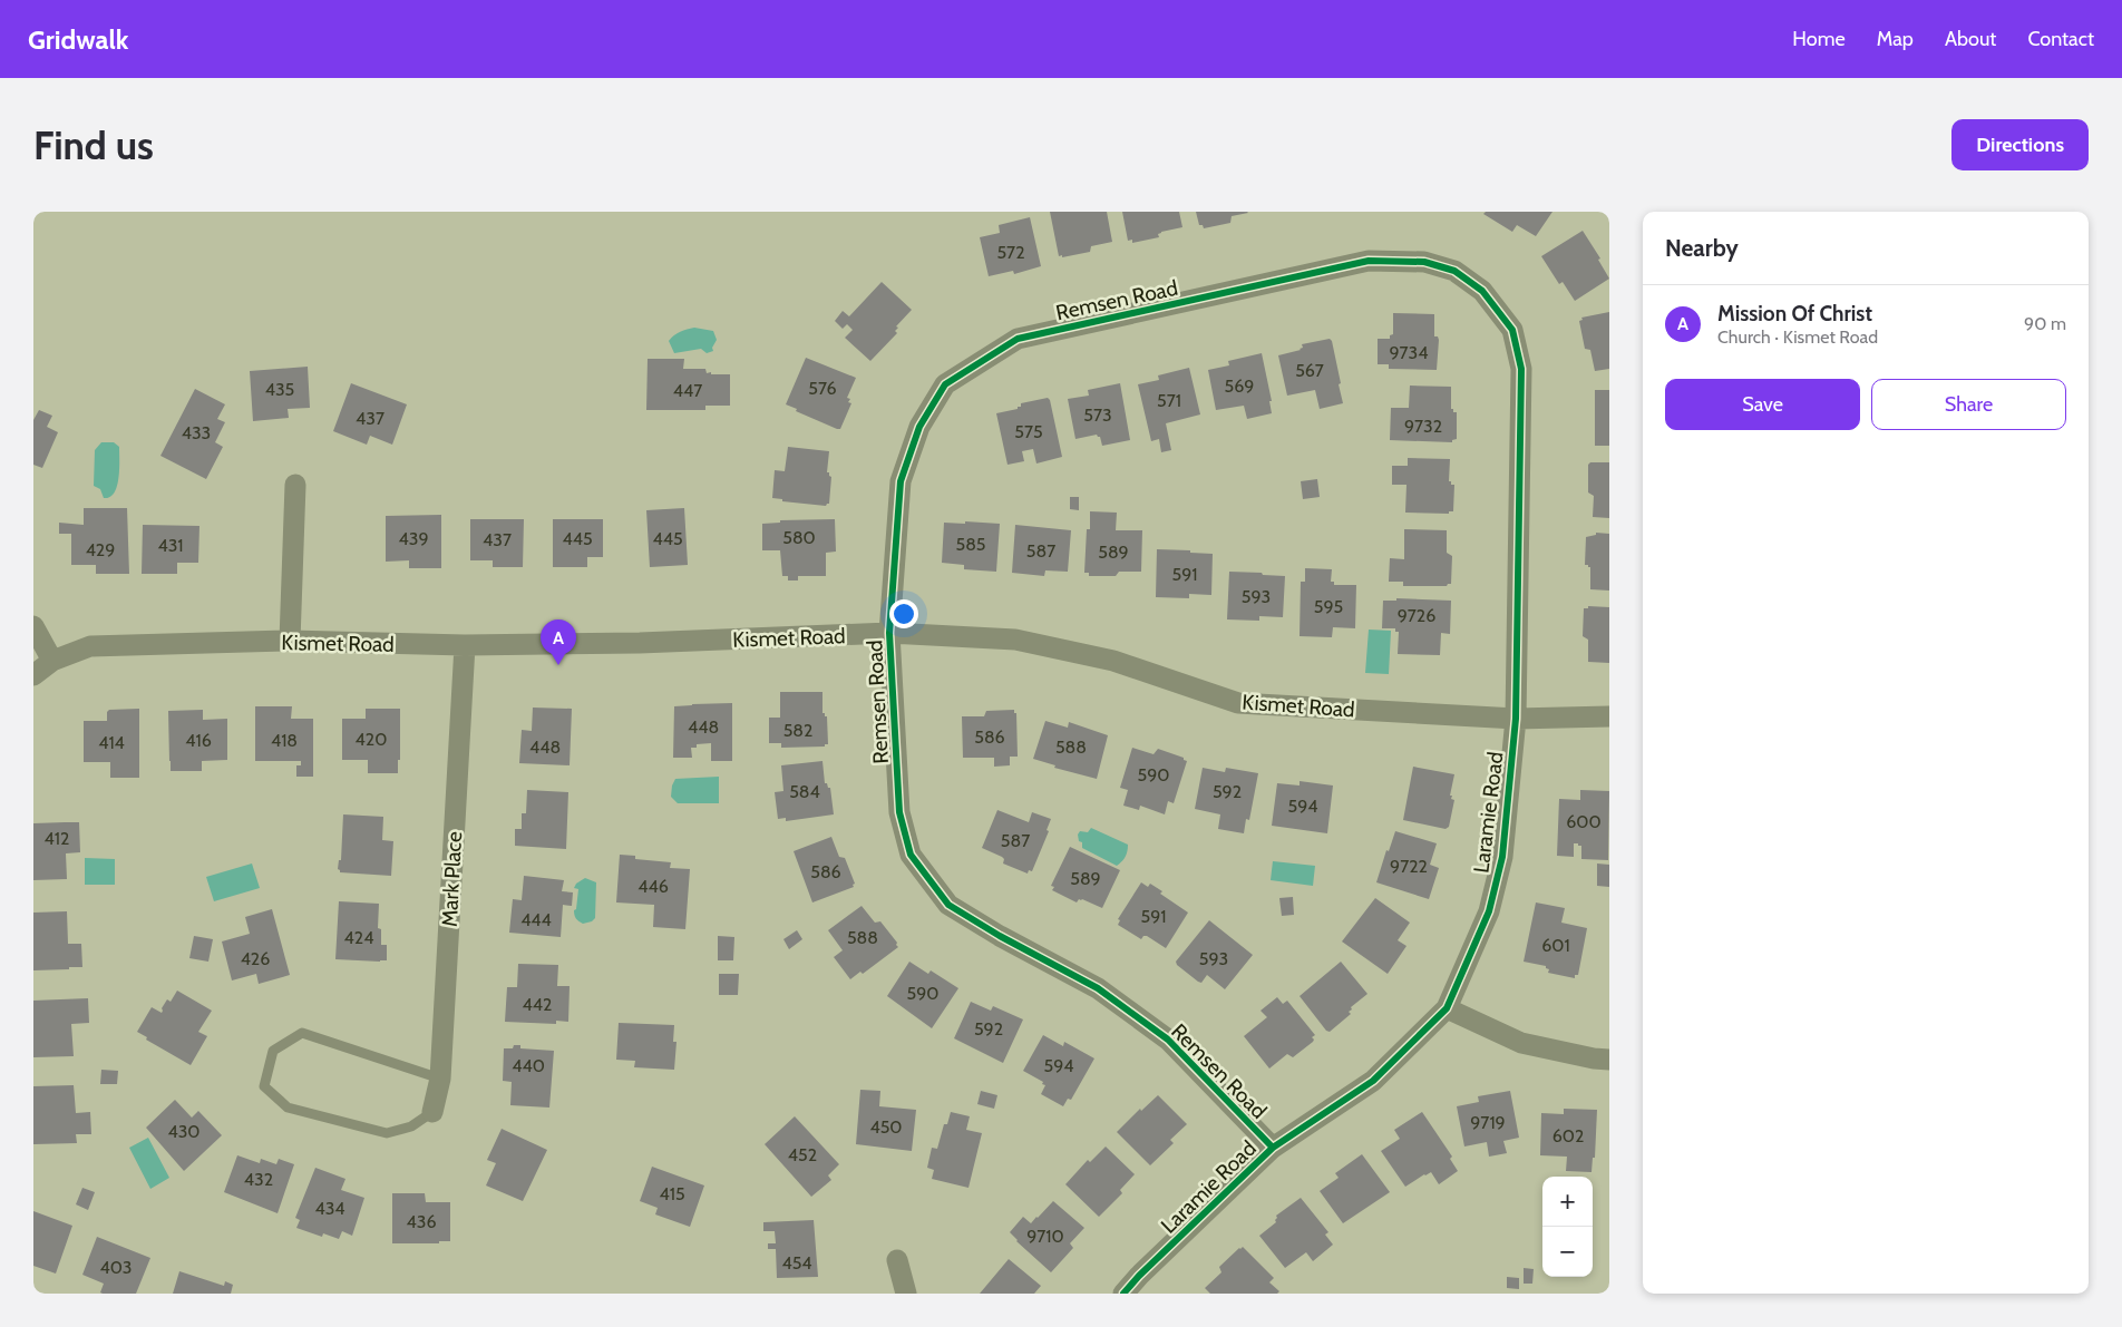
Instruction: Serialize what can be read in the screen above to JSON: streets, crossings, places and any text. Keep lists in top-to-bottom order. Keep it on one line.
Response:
{"streets":{"street":["Remsen Road","Kismet Road","Laramie Road","Mark Place"]},"crossings":[["Remsen Road","Kismet Road"],["Remsen Road","Laramie Road"],["Kismet Road","Laramie Road"],["Kismet Road","Mark Place"]],"house_numbers":["572","9734","567","569","576","435","447","571","573","437","9732","575","433","580","439","445","445","437","585","431","429","587","589","591","593","595","9726","448","582","586","420","416","418","414","448","588","590","584","592","594","600","412","587","9722","586","589","446","591","444","424","588","601","426","593","590","442","592","440","594","9719","450","430","602","452","432","415","434","436","9710","454","403"],"page":{"header":"Gridwalk","nav":["Home","Map","About","Contact"],"buttons":["Directions",["Save","Share"]],"title":"Find us","heading":"Nearby","list":[{"mark":"A","name":"Mission Of Christ","note":"Church · Kismet Road","value":"90 m"}],"pins":"A","map_buttons":["+","−"]}}
